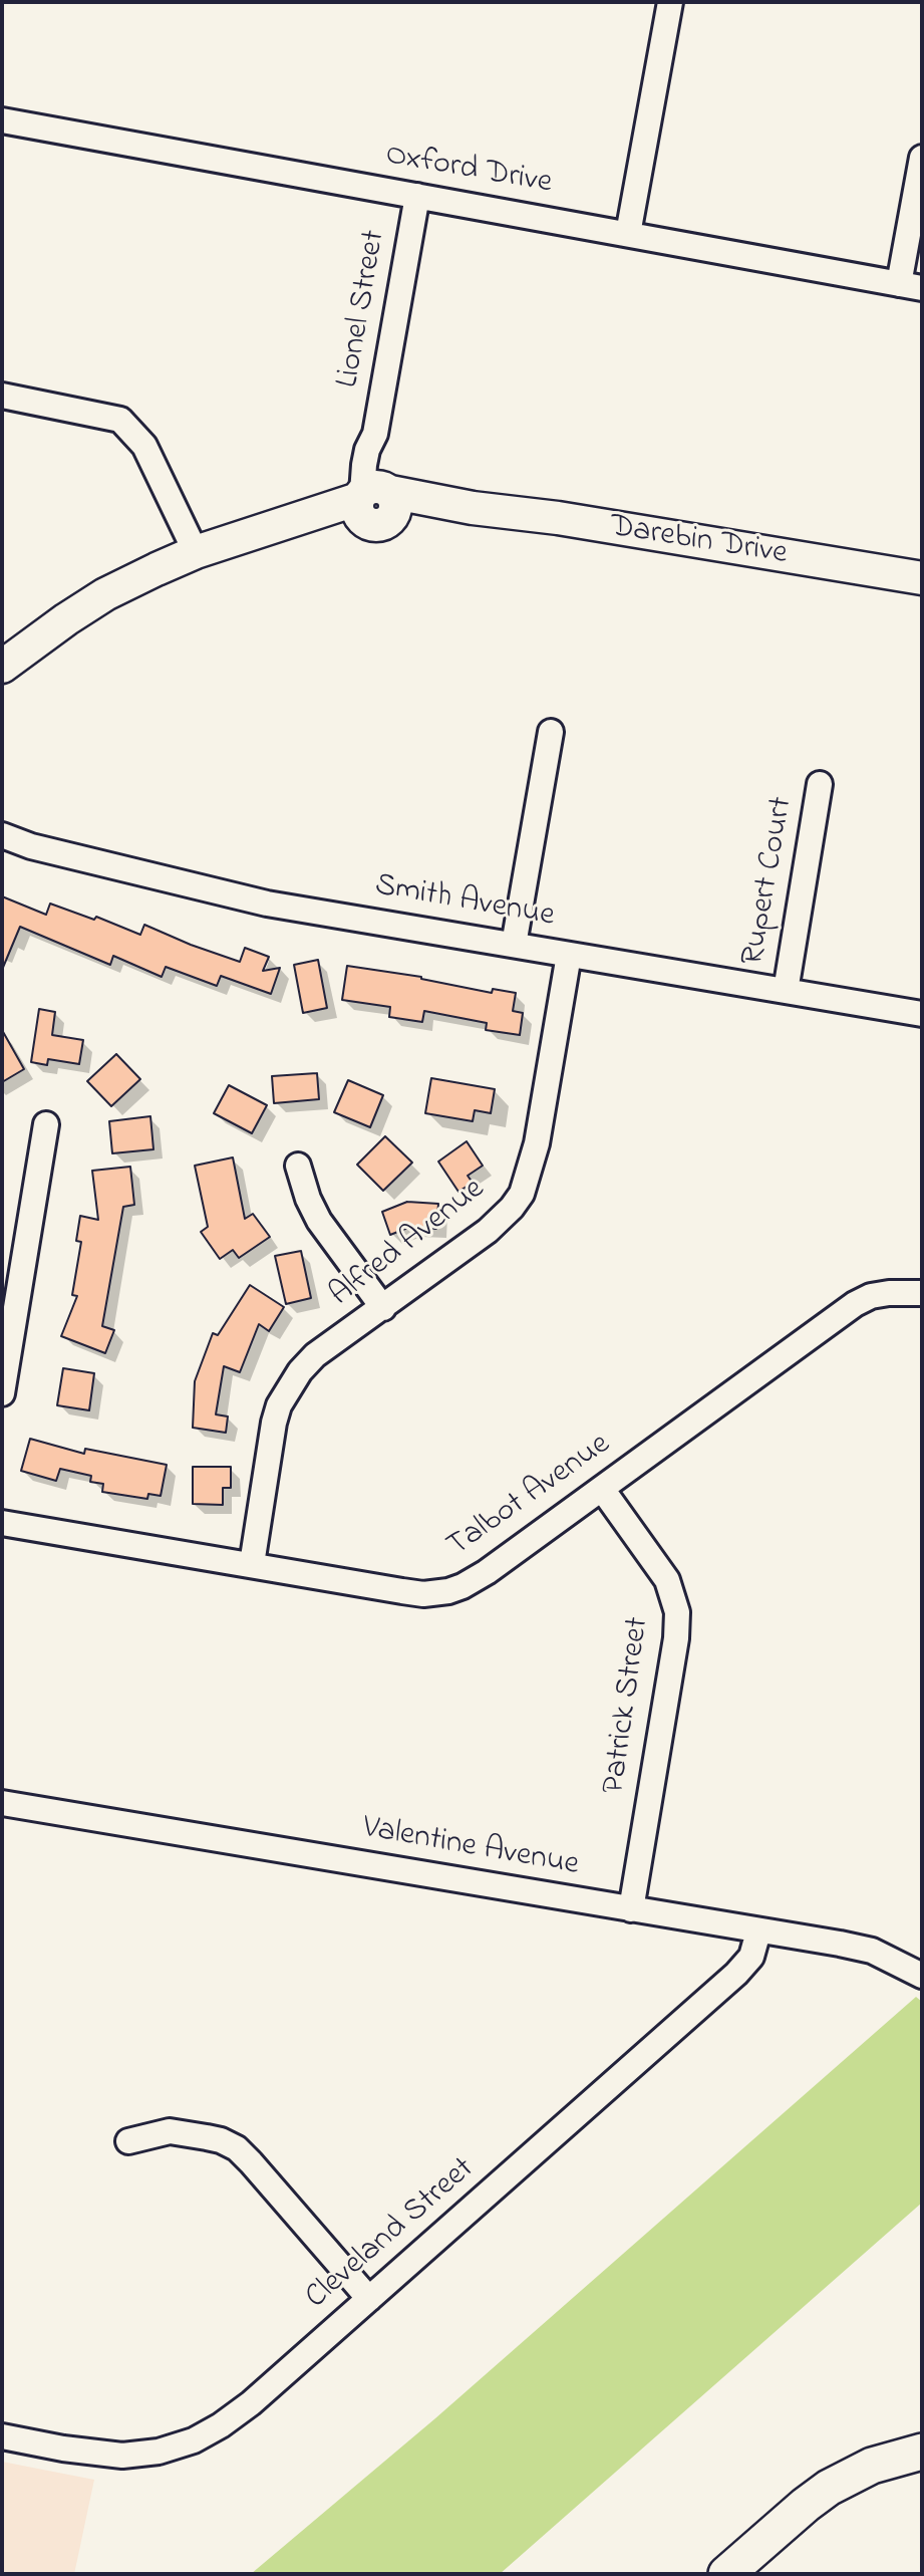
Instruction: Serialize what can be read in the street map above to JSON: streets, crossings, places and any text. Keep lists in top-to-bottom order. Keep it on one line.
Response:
{"streets":{"street":["Oxford Drive","Lionel Street","Darebin Drive","Rupert Court","Smith Avenue","Alfred Avenue","Talbot Avenue","Patrick Street","Valentine Avenue","Cleveland Street"]},"crossings":[["Oxford Drive","Lionel Street"],["Lionel Street","Darebin Drive"],["Rupert Court","Smith Avenue"],["Smith Avenue","Alfred Avenue"],["Alfred Avenue","Talbot Avenue"],["Talbot Avenue","Patrick Street"],["Patrick Street","Valentine Avenue"],["Valentine Avenue","Cleveland Street"]]}
